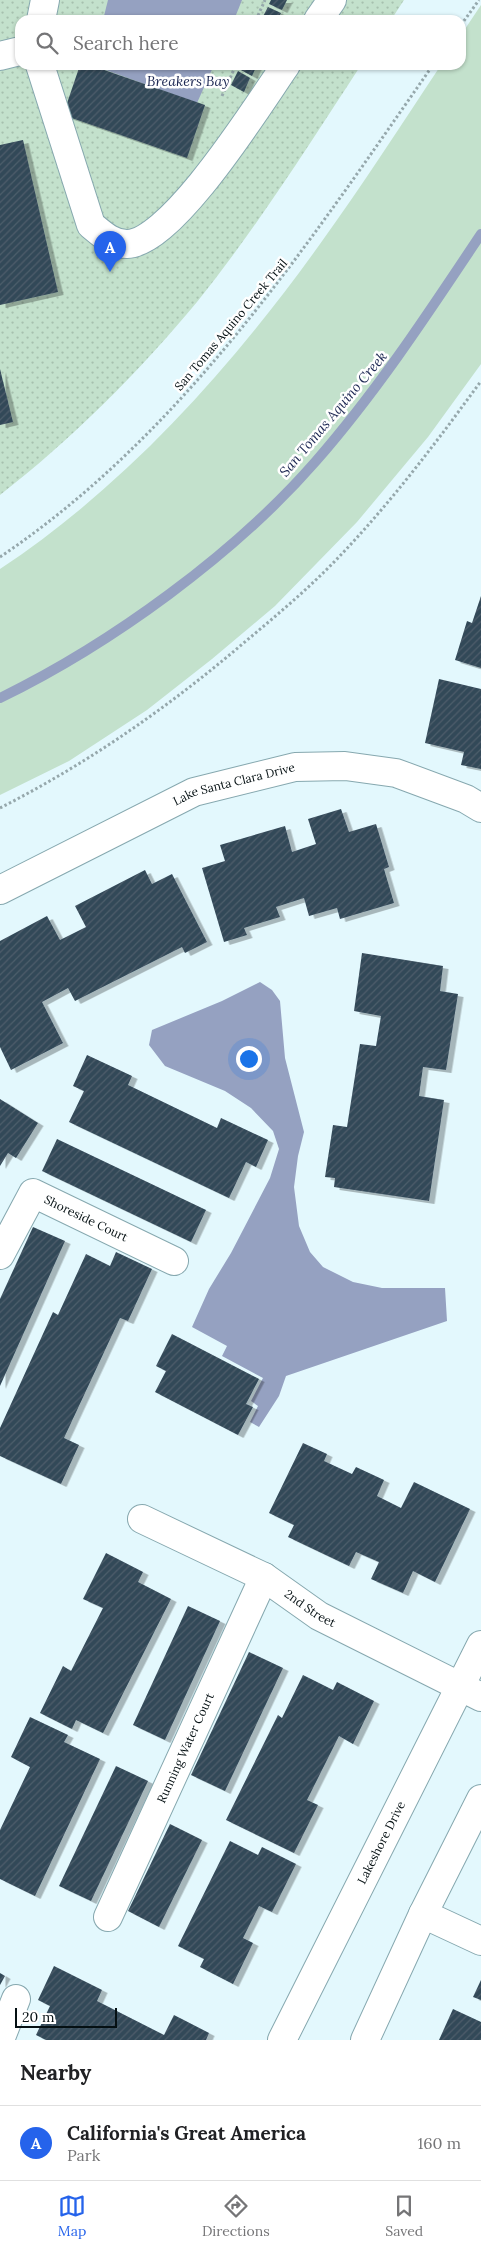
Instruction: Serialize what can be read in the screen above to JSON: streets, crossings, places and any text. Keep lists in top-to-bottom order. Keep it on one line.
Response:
{"streets":{"street":["Lake Santa Clara Drive","Shoreside Court","2nd Street","Running Water Court","Lakeshore Drive"],"path":["San Tomas Aquino Creek Trail"]},"crossings":[["2nd Street","Running Water Court"],["2nd Street","Lakeshore Drive"]],"water":["Breakers Bay","San Tomas Aquino Creek"],"scale_bar":"20 m","page":{"search":"Search here","pins":"A","scale":"20 m","heading":"Nearby","list":[{"mark":"A","name":"California's Great America","note":"Park","value":"160 m"}],"nav":["Map","Directions","Saved"]}}
